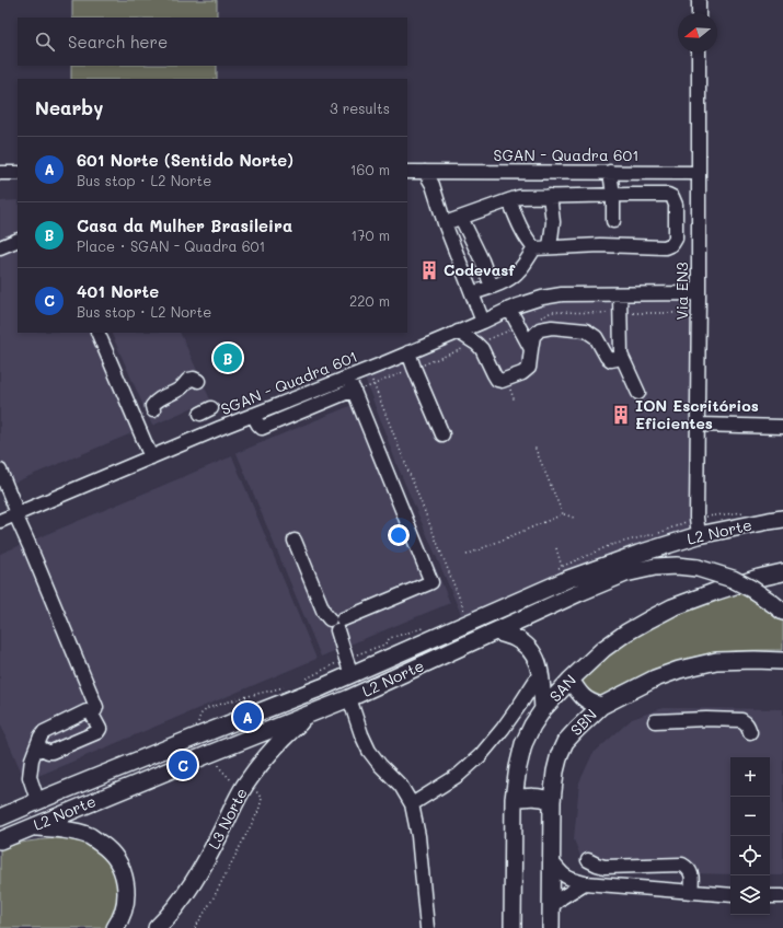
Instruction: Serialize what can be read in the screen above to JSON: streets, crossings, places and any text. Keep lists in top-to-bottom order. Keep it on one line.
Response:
{"streets":{"main road":["L2 Norte","SAN","SBN","L3 Norte"],"street":["SGAN - Quadra 601","Via EN3"]},"crossings":[["SGAN - Quadra 601","Via EN3"],["Via EN3","L2 Norte"],["L2 Norte","L3 Norte"]],"places":{"building":["Codevasf","ION Escritórios Eficientes"]},"north":"left","page":{"search":"Search here","heading":["Nearby","3 results"],"list":[{"mark":"A","name":"601 Norte (Sentido Norte)","note":"Bus stop · L2 Norte","value":"160 m"},{"mark":"B","name":"Casa da Mulher Brasileira","note":"Place · SGAN - Quadra 601","value":"170 m"},{"mark":"C","name":"401 Norte","note":"Bus stop · L2 Norte","value":"220 m"}],"pins":["B","A","C"],"map_buttons":["+","−"]}}
